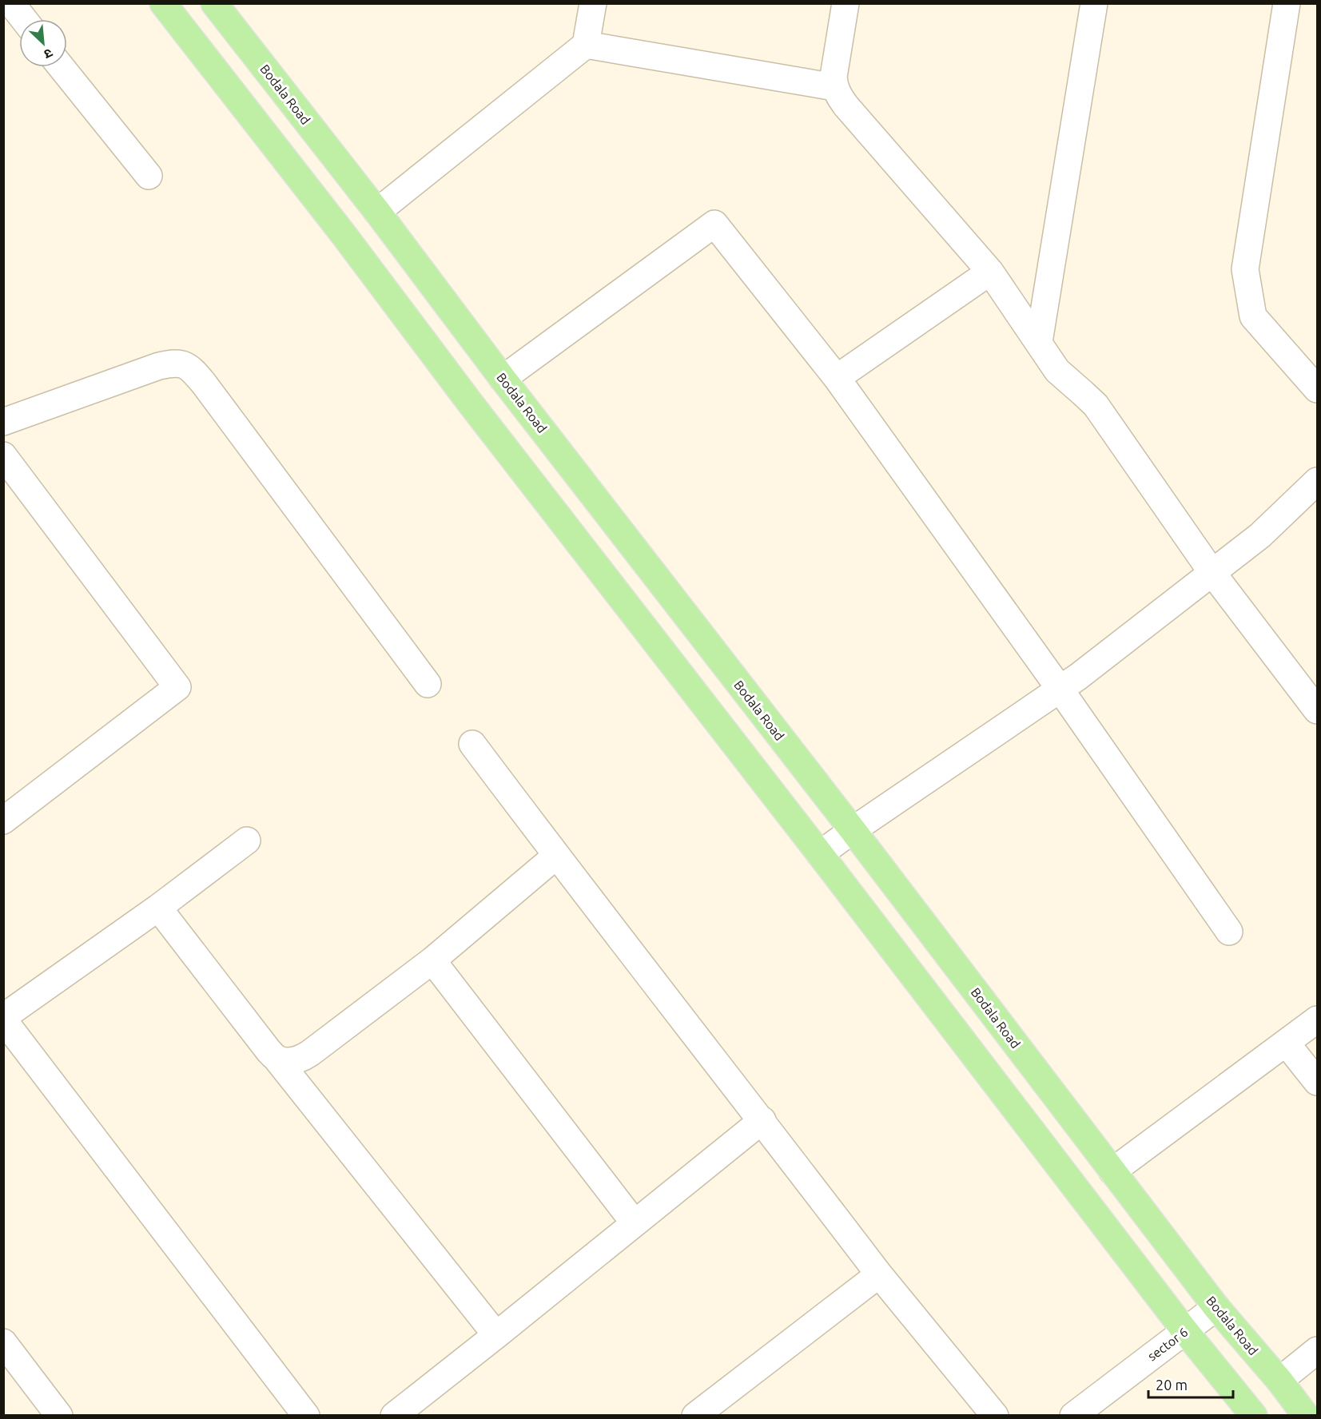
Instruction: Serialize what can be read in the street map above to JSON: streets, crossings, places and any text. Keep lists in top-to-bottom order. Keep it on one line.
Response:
{"streets":{"main road":["Bodala Road"],"street":["sector 6"]},"crossings":[["Bodala Road","sector 6"]],"scale_bar":"20 m","north":"bottom right"}
